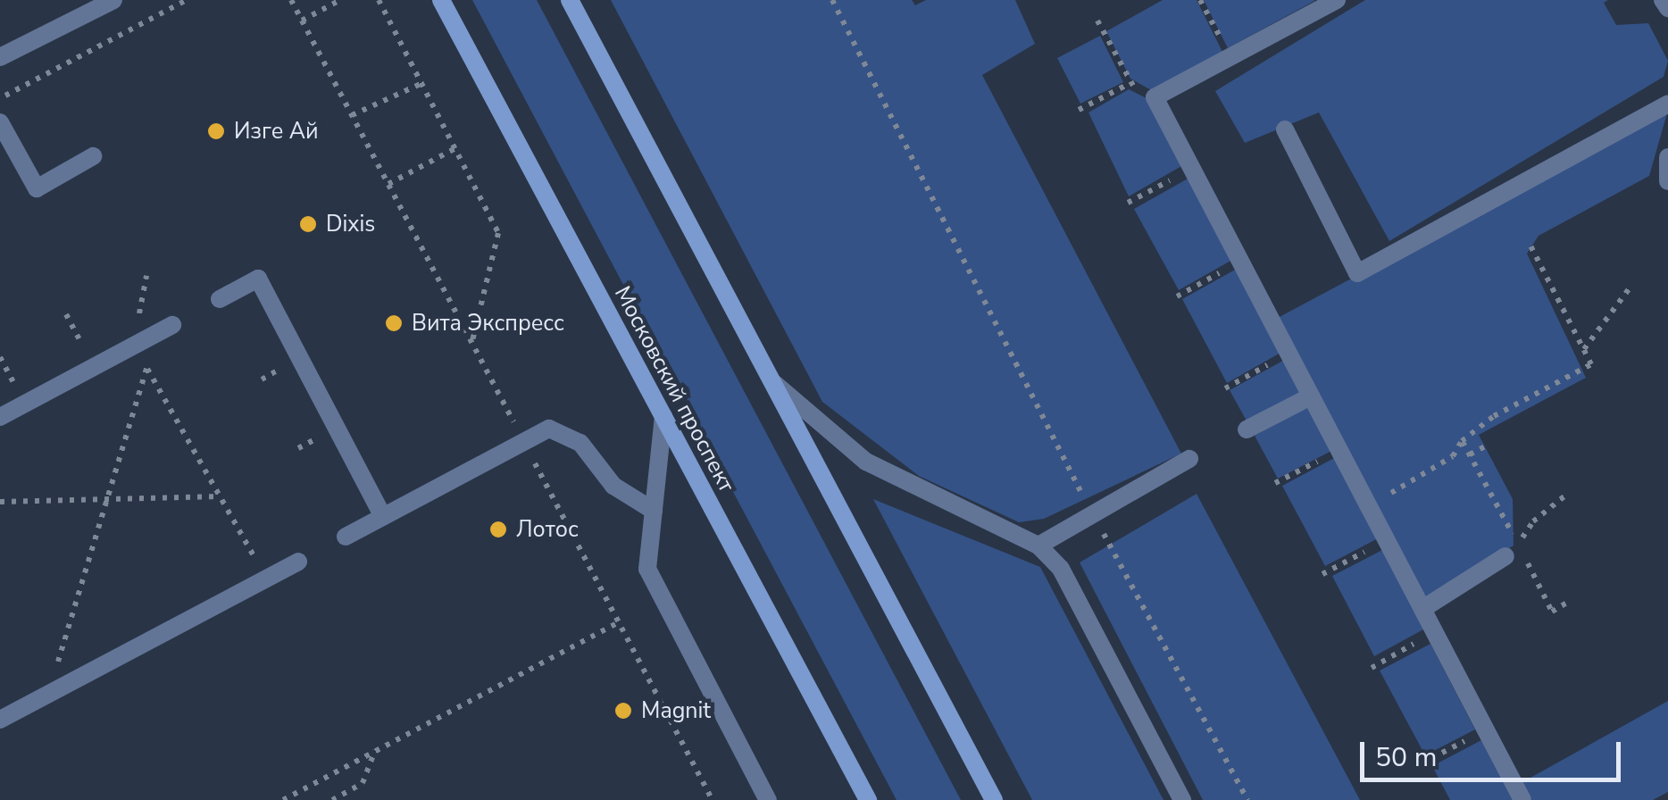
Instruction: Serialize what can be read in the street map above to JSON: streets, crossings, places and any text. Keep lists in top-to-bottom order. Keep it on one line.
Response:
{"streets":{"main road":["Московский проспект"]},"places":["Изге Ай","Dixis","Вита Экспресс","Лотос","Magnit"],"scale_bar":"50 m"}
